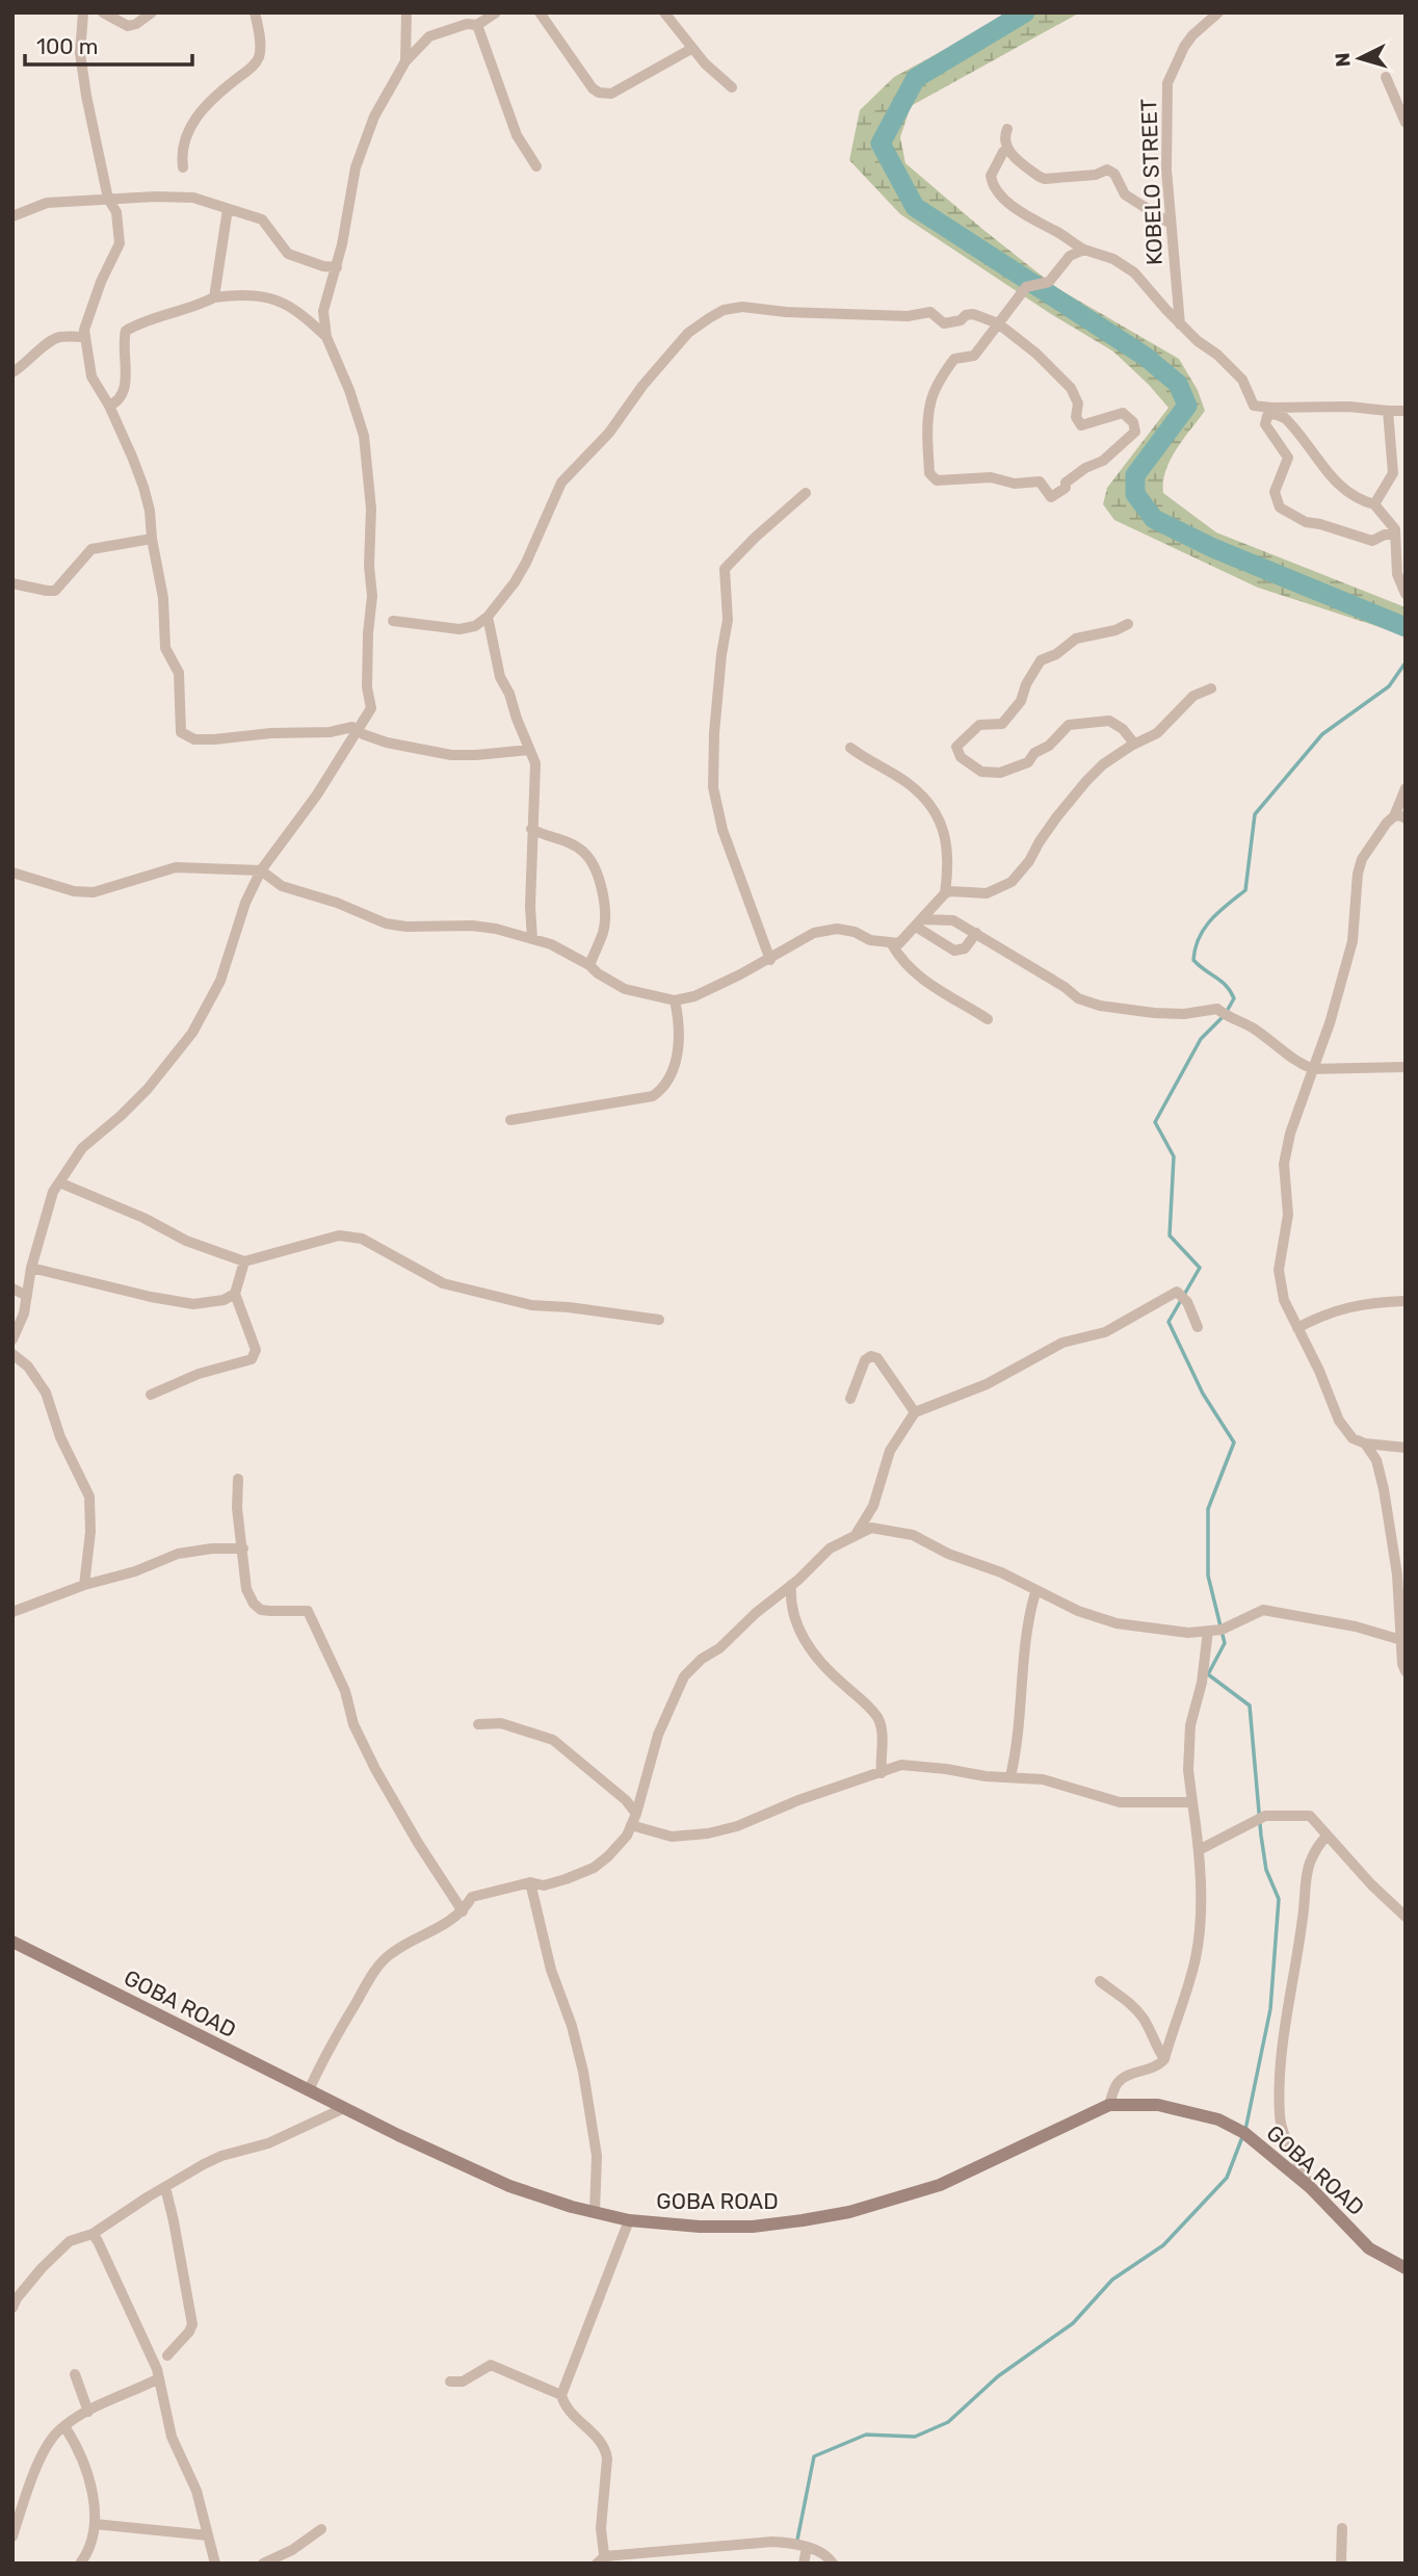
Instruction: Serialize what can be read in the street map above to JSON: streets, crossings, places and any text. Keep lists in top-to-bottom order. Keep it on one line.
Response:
{"streets":{"main road":["GOBA ROAD"],"street":["KOBELO STREET"]},"scale_bar":"100 m","north":"left"}
